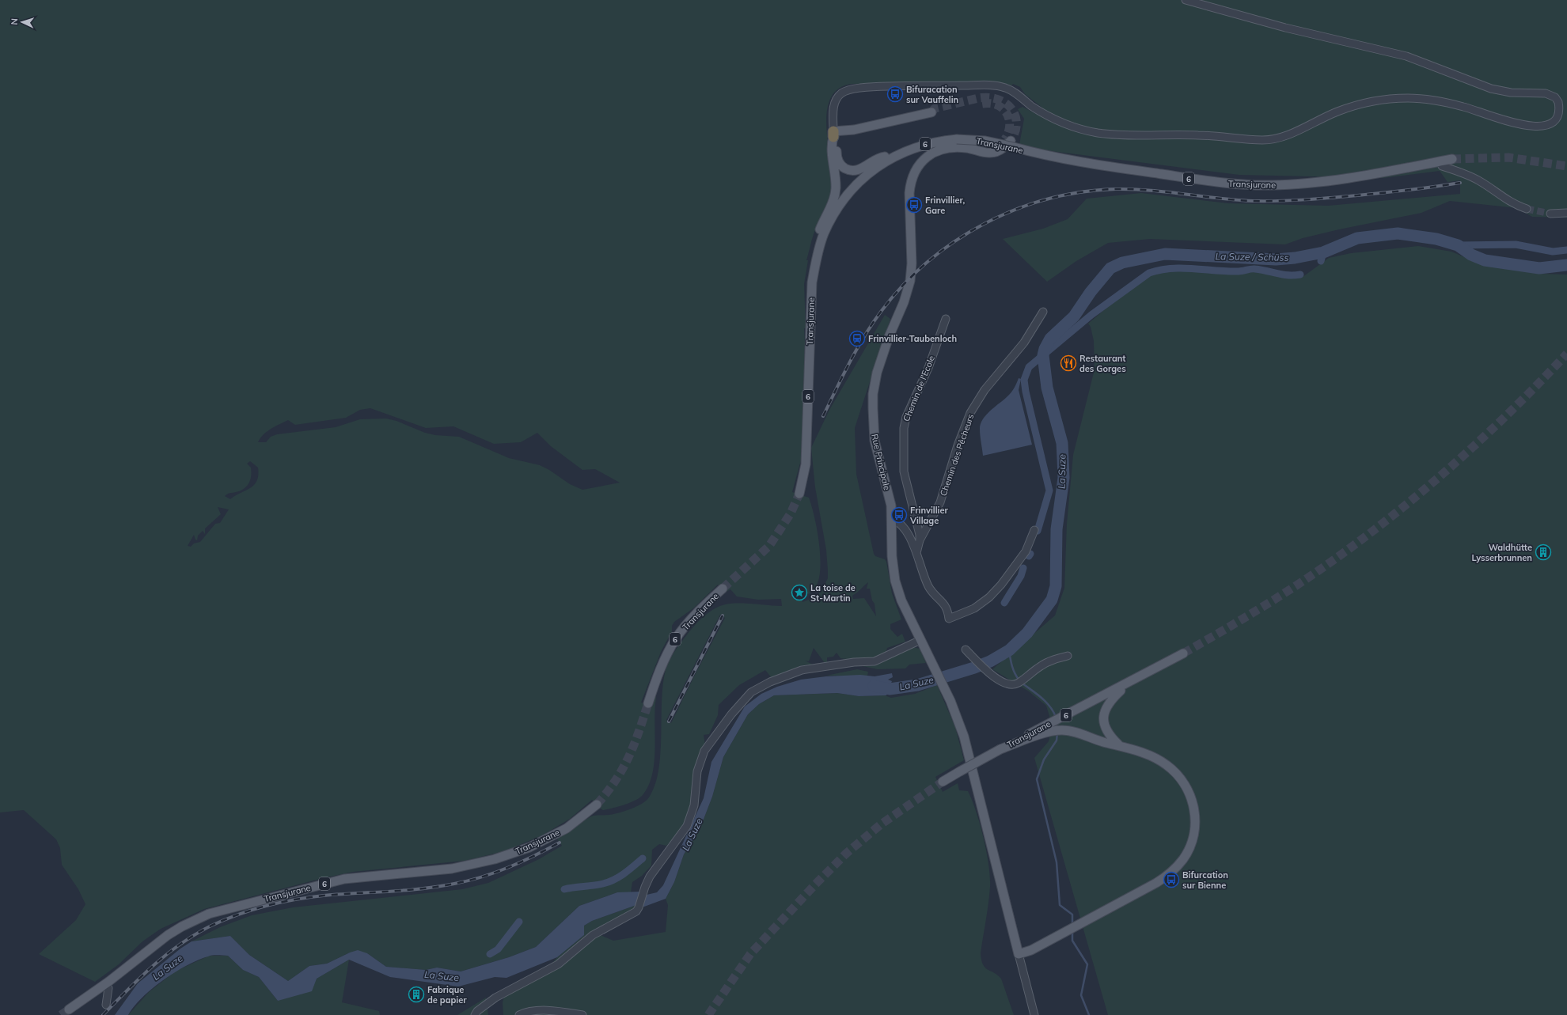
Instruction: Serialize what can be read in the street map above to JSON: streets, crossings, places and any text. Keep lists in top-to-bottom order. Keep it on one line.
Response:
{"streets":{"main road":["6","Transjurane","Rue Principale"],"street":["Chemin de l'Ecole","Chemin des Pêcheurs"]},"crossings":[["Transjurane","Rue Principale"],["Chemin de l'Ecole","Chemin des Pêcheurs"]],"water":["La Suze / Schüss","La Suze"],"places":{"bus stop":["Bifuracation sur Vauffelin","Frinvillier, Gare","Frinvillier Village","Bifurcation sur Bienne"],"station":["Frinvillier-Taubenloch"],"restaurant":["Restaurant des Gorges"],"building":["Waldhütte Lysserbrunnen","Fabrique de papier"],"place":["La toise de St-Martin"]},"north":"left"}
